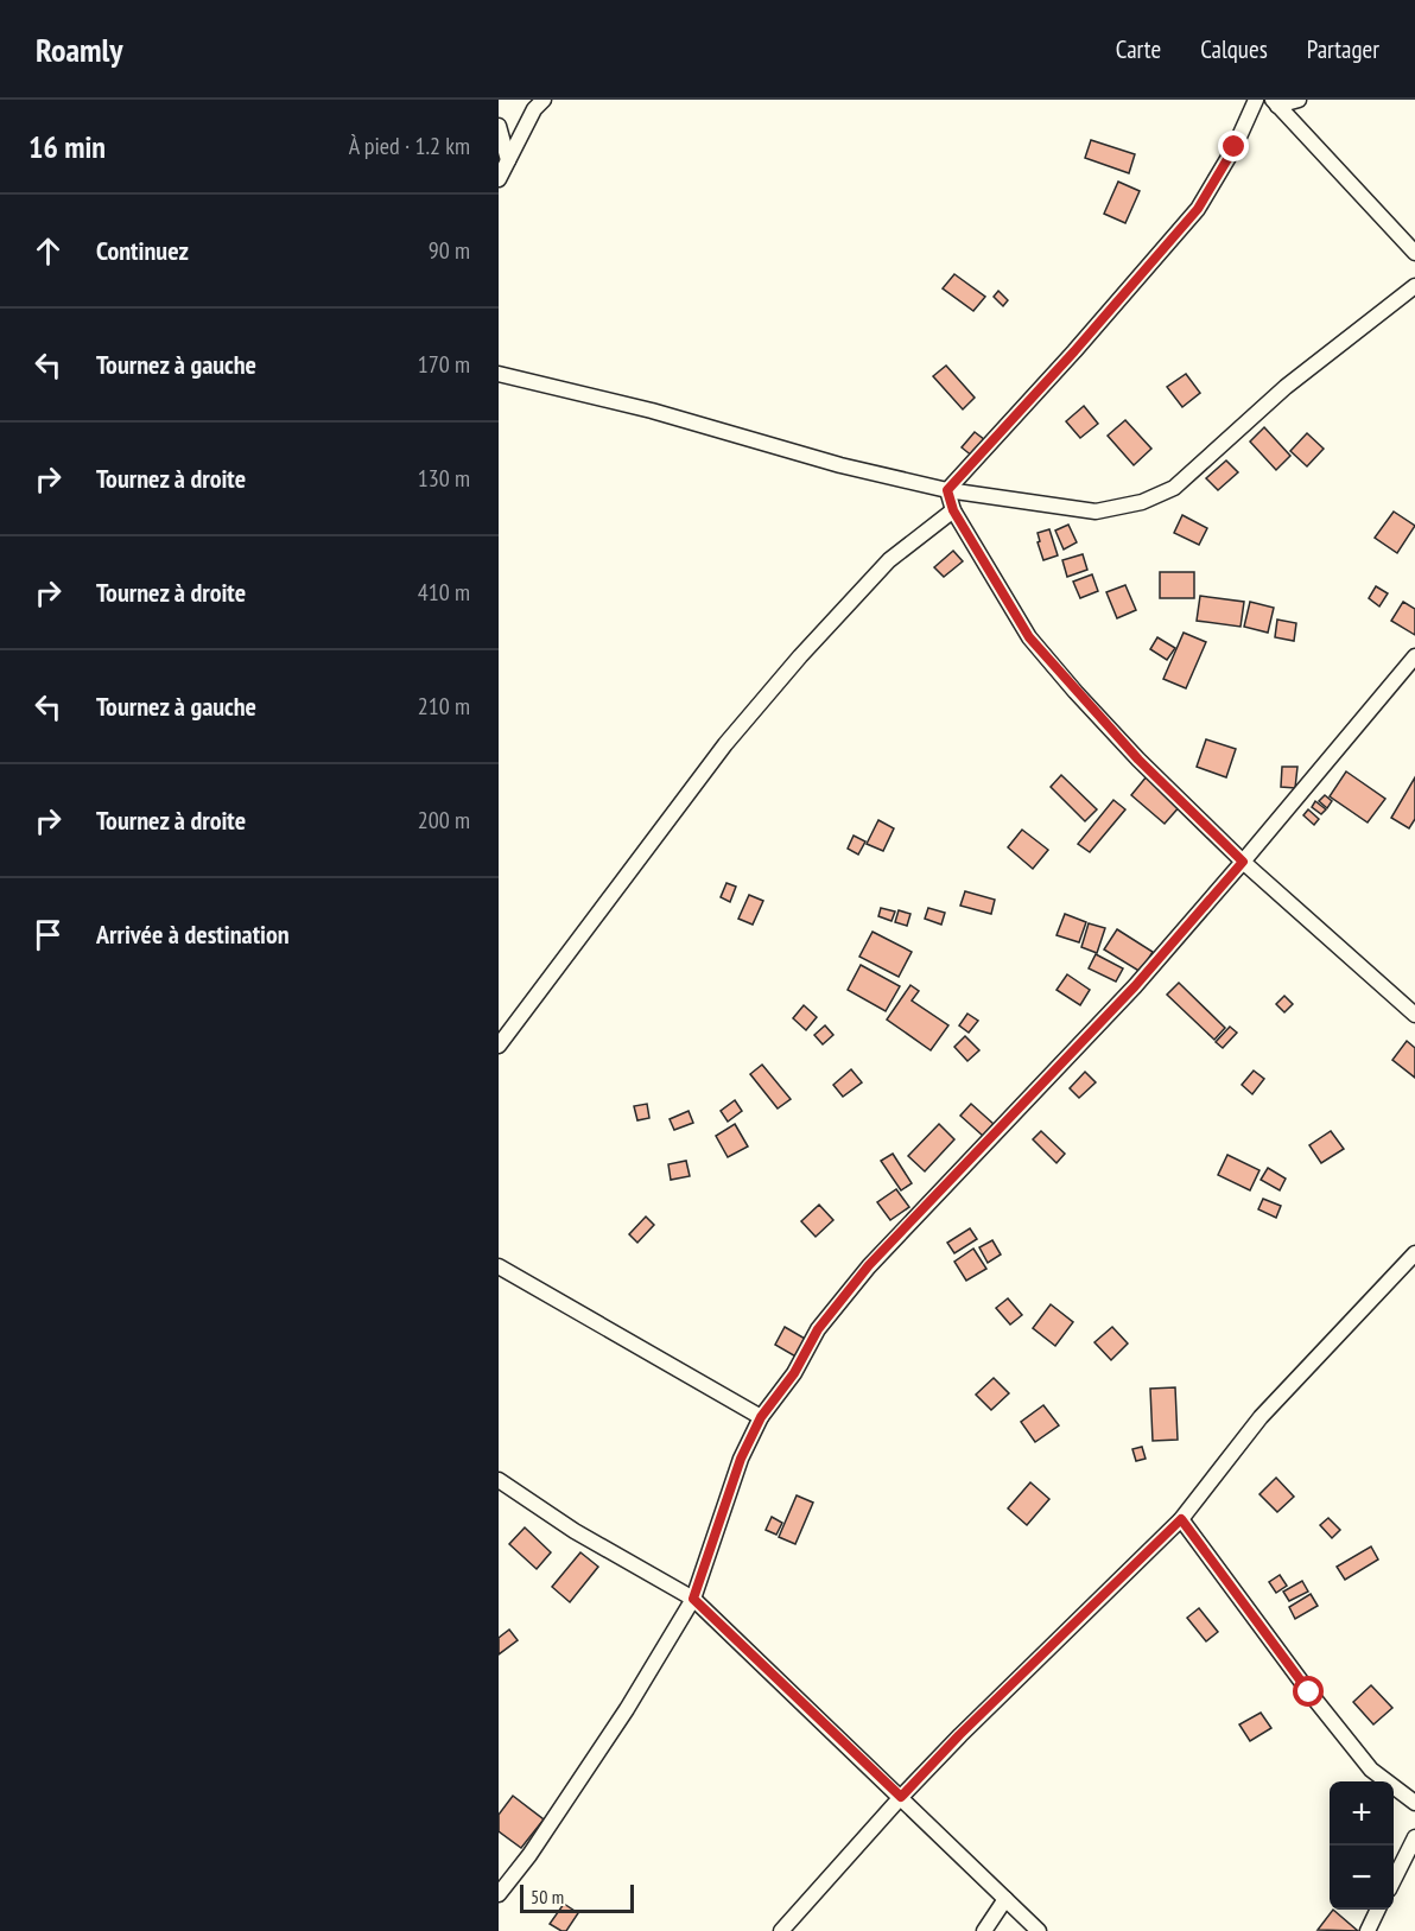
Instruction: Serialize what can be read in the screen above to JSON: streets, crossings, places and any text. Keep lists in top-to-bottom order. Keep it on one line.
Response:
{"scale_bar":"50 m","page":{"header":"Roamly","nav":["Carte","Calques","Partager"],"heading":["16 min","À pied · 1.2 km"],"list":[["Continuez","90 m"],["Tournez à gauche","170 m"],["Tournez à droite","130 m"],["Tournez à droite","410 m"],["Tournez à gauche","210 m"],["Tournez à droite","200 m"],"Arrivée à destination"],"map_buttons":["+","−"],"scale":"50 m"}}
